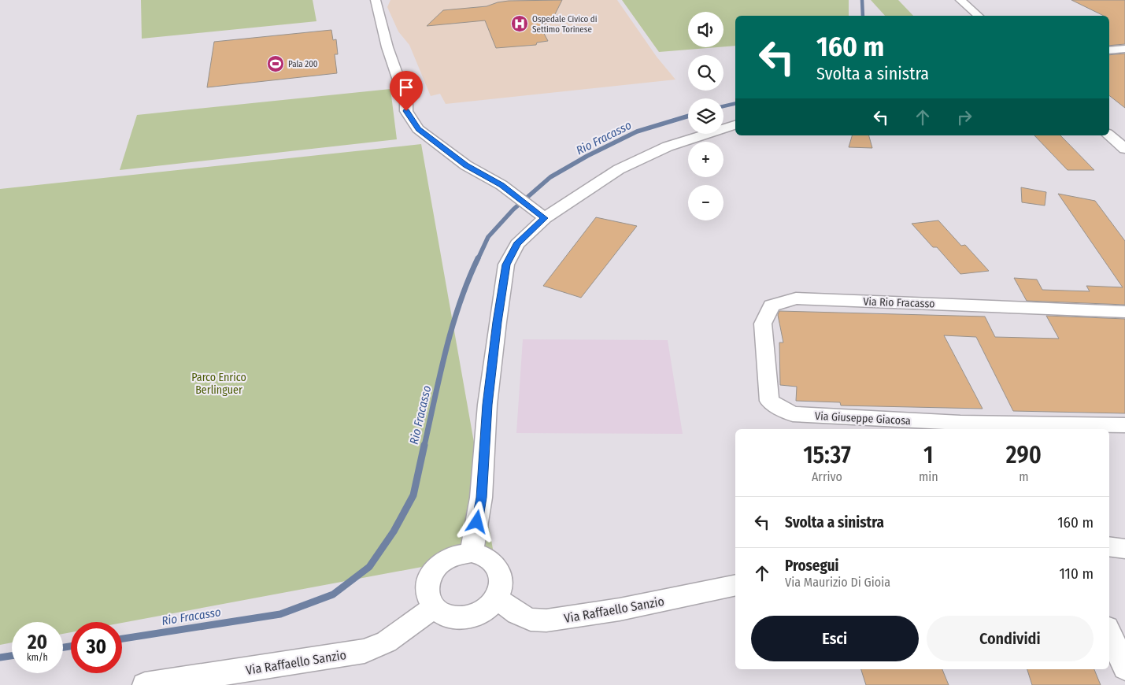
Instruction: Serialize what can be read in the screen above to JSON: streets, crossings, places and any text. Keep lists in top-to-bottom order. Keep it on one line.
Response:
{"streets":{"street":["Via Rio Fracasso","Via Giuseppe Giacosa","Via Raffaello Sanzio"]},"crossings":[["Via Rio Fracasso","Via Giuseppe Giacosa"]],"water":["Rio Fracasso"],"parks":["Parco Enrico Berlinguer"],"places":{"hospital":["Ospedale Civico di Settimo Torinese"],"sports":["Pala 200"]},"page":{"map_buttons":["+","−"],"turn":["160 m","Svolta a sinistra"],"eta":["15:37","Arrivo","1","min","290","m"],"list":[{"name":"Svolta a sinistra","value":"160 m"},{"name":"Prosegui","note":"Via Maurizio Di Gioia","value":"110 m"}],"buttons":["Esci","Condividi"],"speed":"20 km/h","limit":"30"}}
